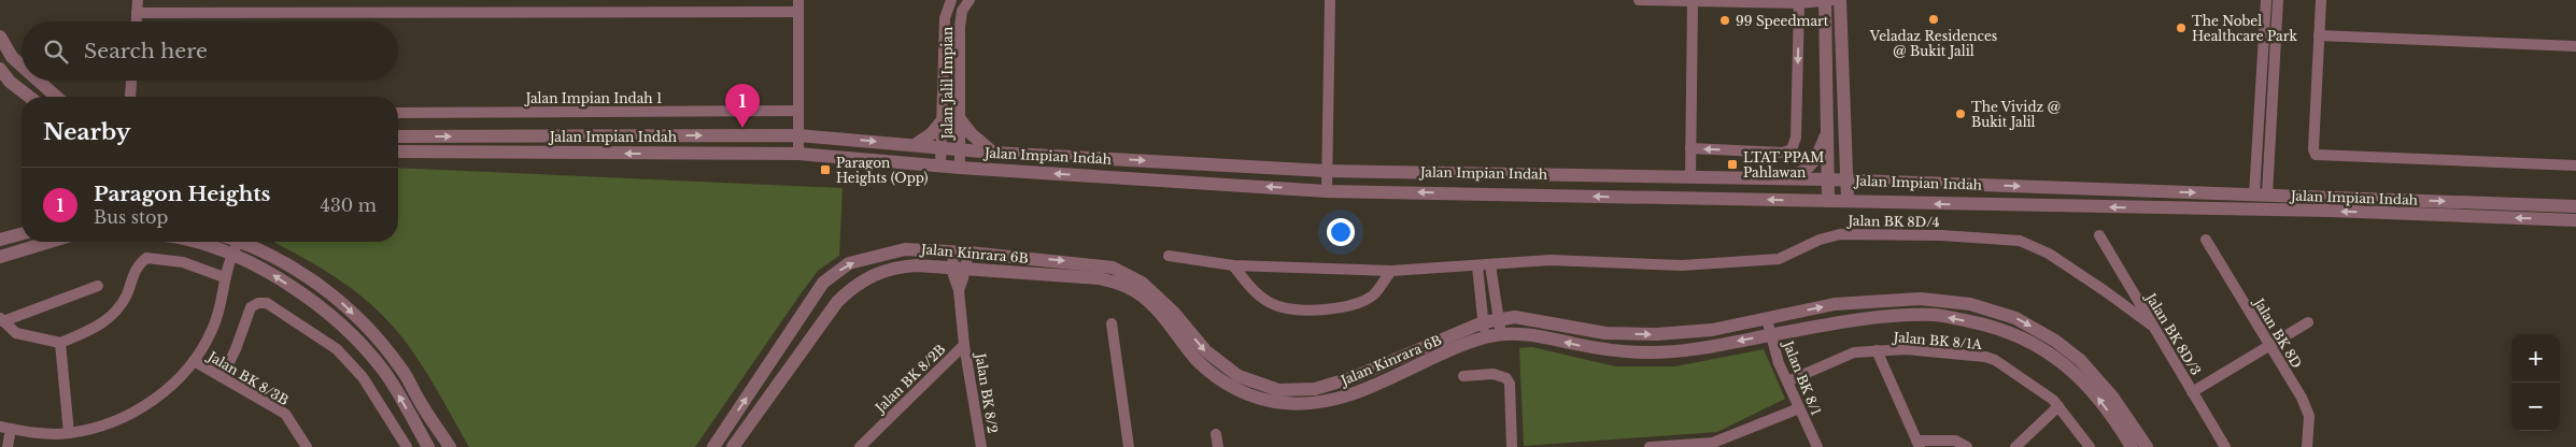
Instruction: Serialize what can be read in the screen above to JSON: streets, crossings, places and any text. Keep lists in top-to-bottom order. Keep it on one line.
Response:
{"streets":{"street":["Jalan Jalil Impian","Jalan Impian Indah 1","Jalan Impian Indah","Jalan BK 8D/4","Jalan Kinrara 6B","Jalan BK 8D","Jalan BK 8D/3","Jalan BK 8/1A","Jalan BK 8/3B","Jalan BK 8/2B","Jalan BK 8/1","Jalan BK 8/2"]},"crossings":[["Jalan Jalil Impian","Jalan Impian Indah"],["Jalan BK 8D/4","Jalan BK 8D/3"],["Jalan Kinrara 6B","Jalan BK 8/2B"],["Jalan Kinrara 6B","Jalan BK 8/1"],["Jalan BK 8/1A","Jalan BK 8/1"],["Jalan BK 8/2B","Jalan BK 8/2"]],"places":{"other":["Veladaz Residences @ Bukit Jalil","99 Speedmart","The Nobel Healthcare Park","The Vividz @ Bukit Jalil"],"transit":["LTAT PPAM Pahlawan","Paragon Heights (Opp)"]},"page":{"search":"Search here","pins":"1","heading":"Nearby","list":[{"mark":"1","name":"Paragon Heights","note":"Bus stop","value":"430 m"}],"map_buttons":["+","−"]}}
